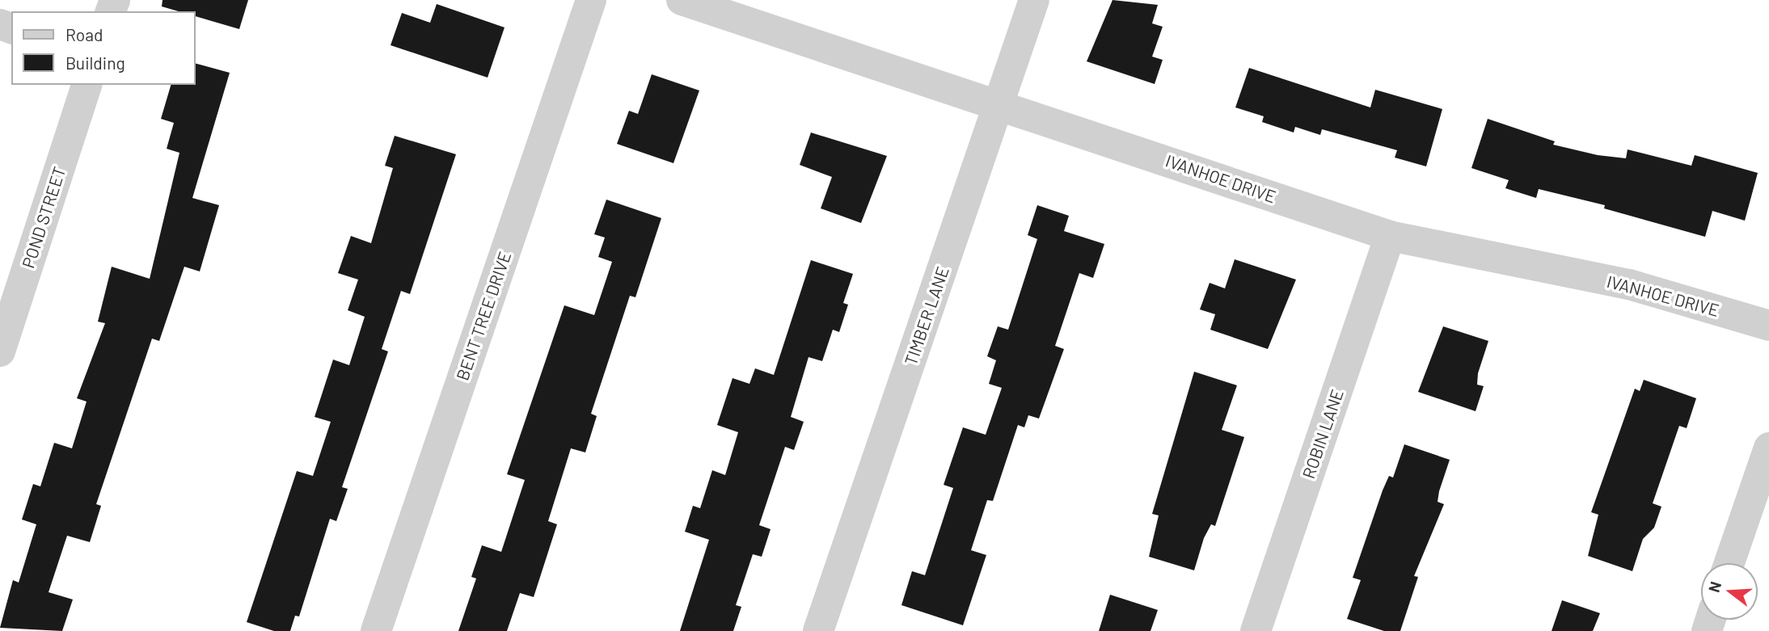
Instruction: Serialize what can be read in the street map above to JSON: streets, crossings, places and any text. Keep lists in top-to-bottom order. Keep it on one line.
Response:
{"streets":{"street":["IVANHOE DRIVE","POND STREET","BENT TREE DRIVE","TIMBER LANE","ROBIN LANE"]},"crossings":[["IVANHOE DRIVE","TIMBER LANE"],["IVANHOE DRIVE","ROBIN LANE"]],"legend":["Road","Building"],"north":"left"}
